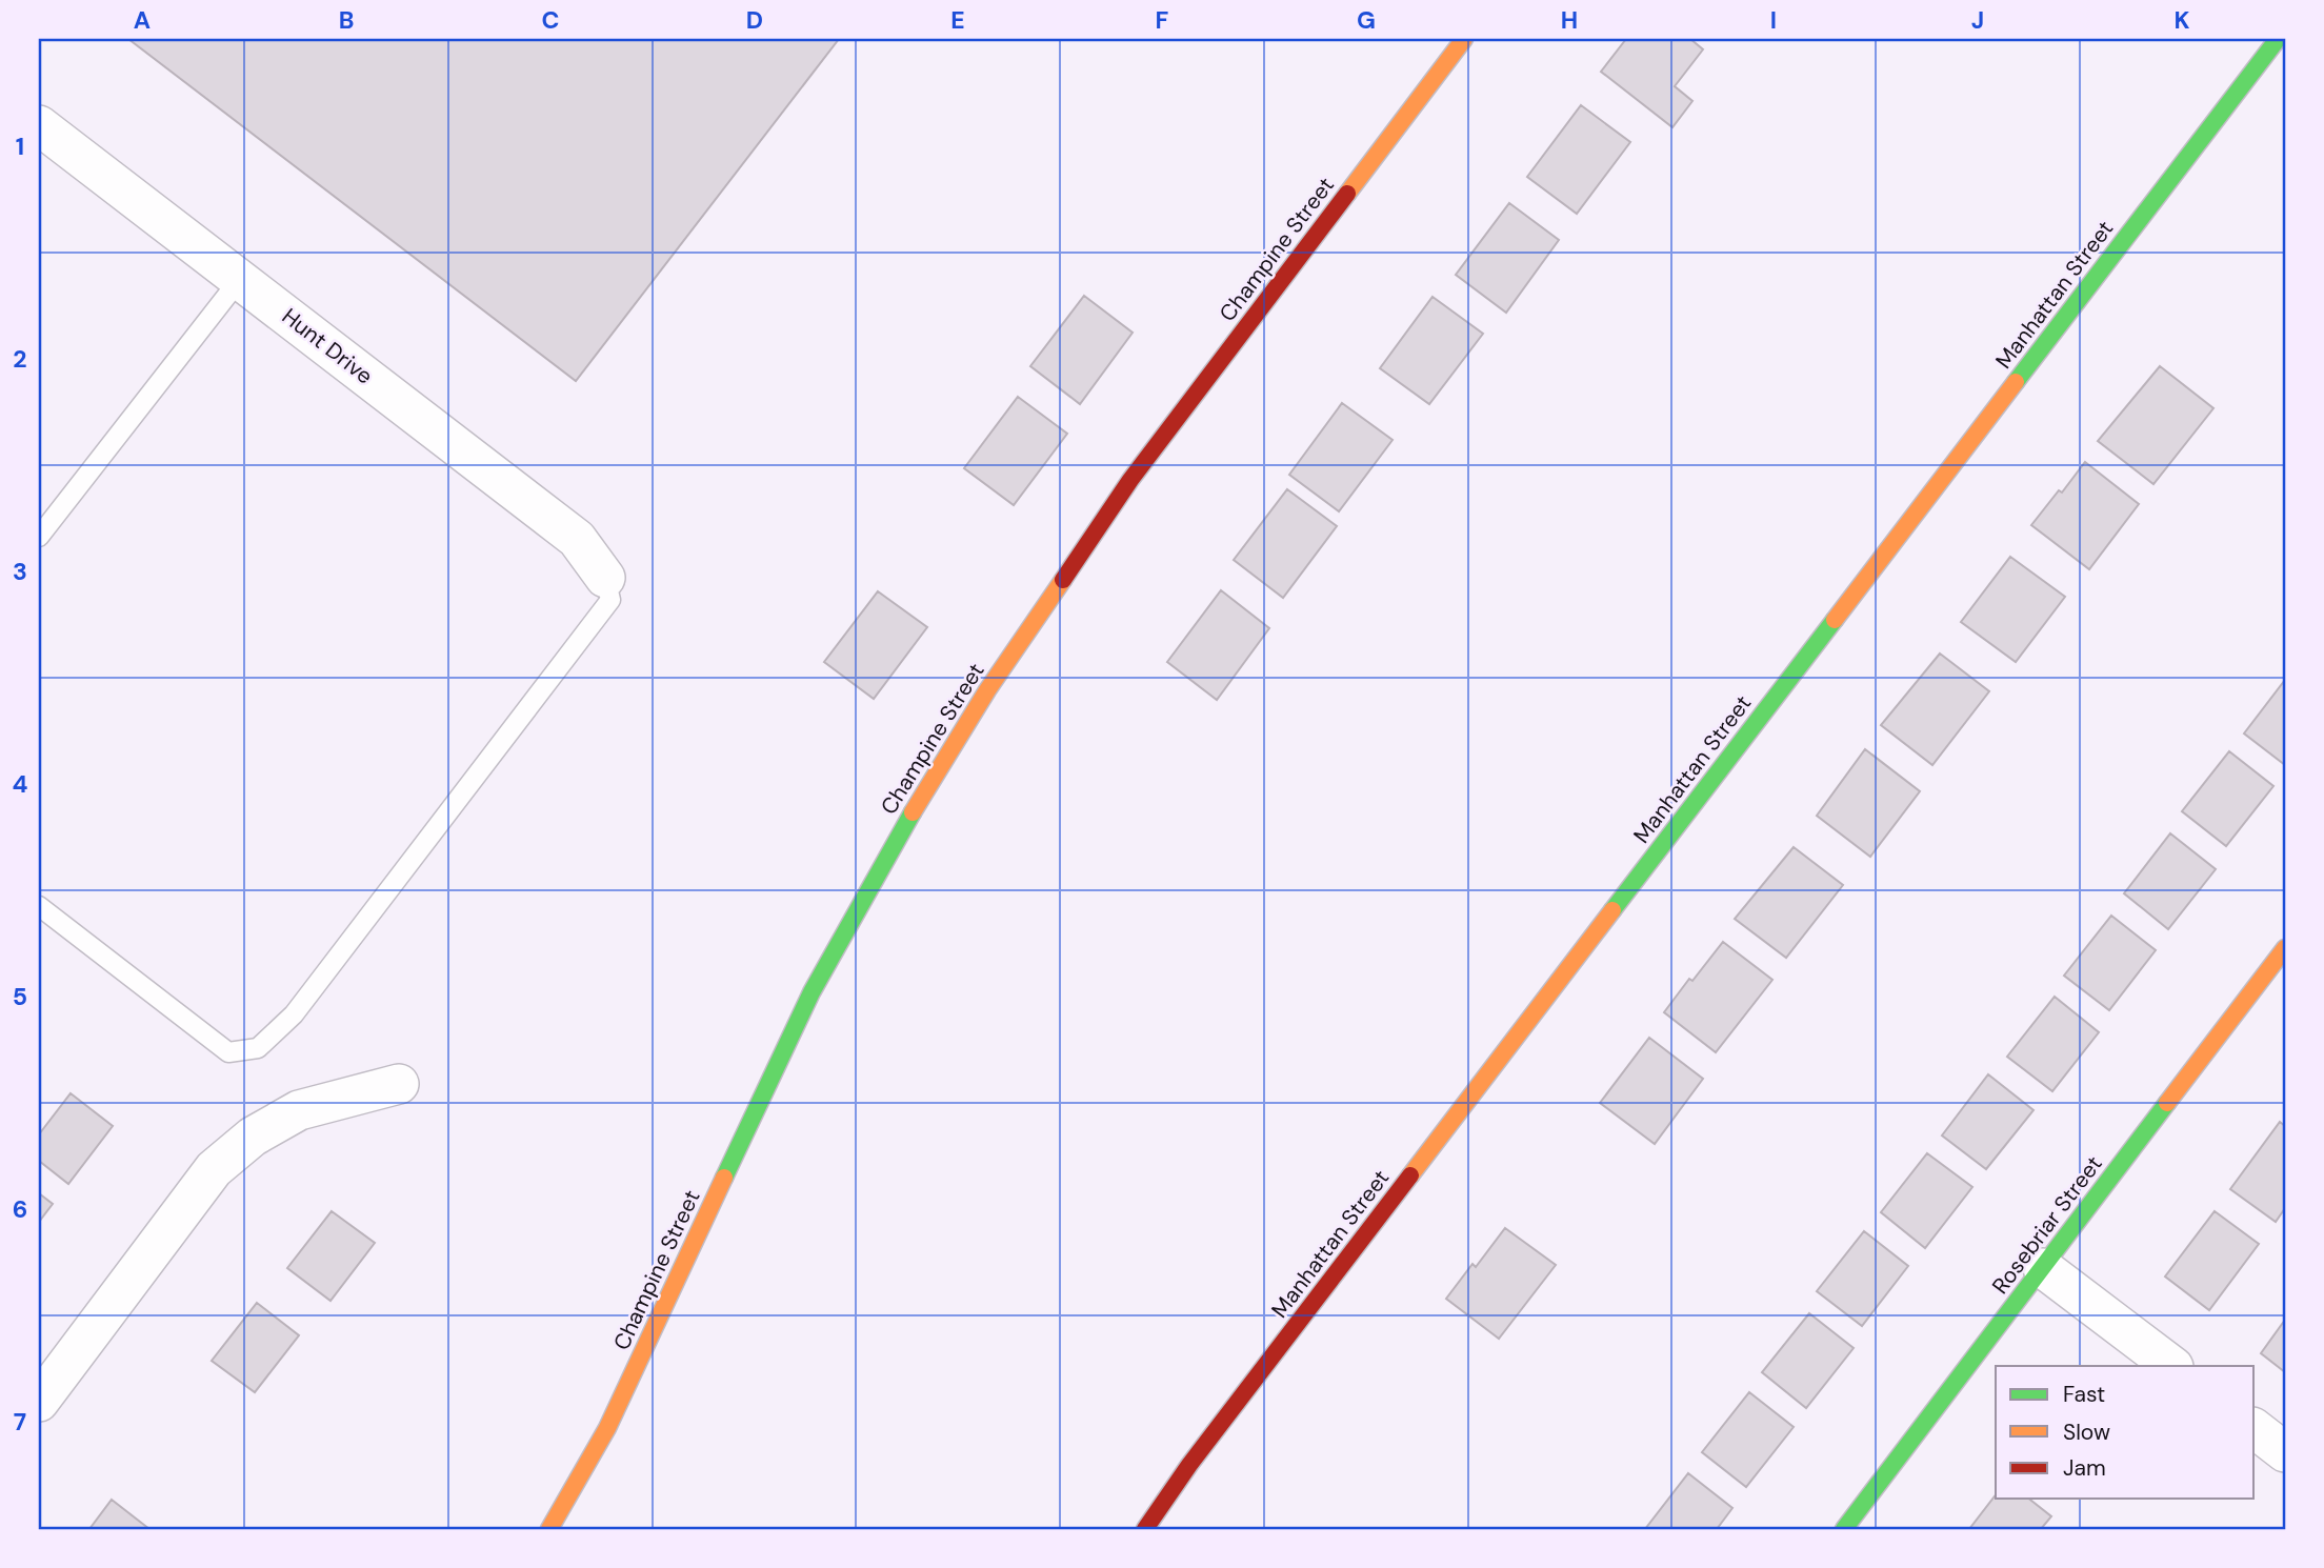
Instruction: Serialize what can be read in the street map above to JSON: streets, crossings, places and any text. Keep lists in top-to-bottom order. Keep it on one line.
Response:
{"streets":{"street":["Champine Street","Manhattan Street","Hunt Drive","Rosebriar Street"]},"legend":["Fast","Slow","Jam"],"grid":{"columns":["A","B","C","D","E","F","G","H","I","J","K"],"rows":["1","2","3","4","5","6","7"]}}
